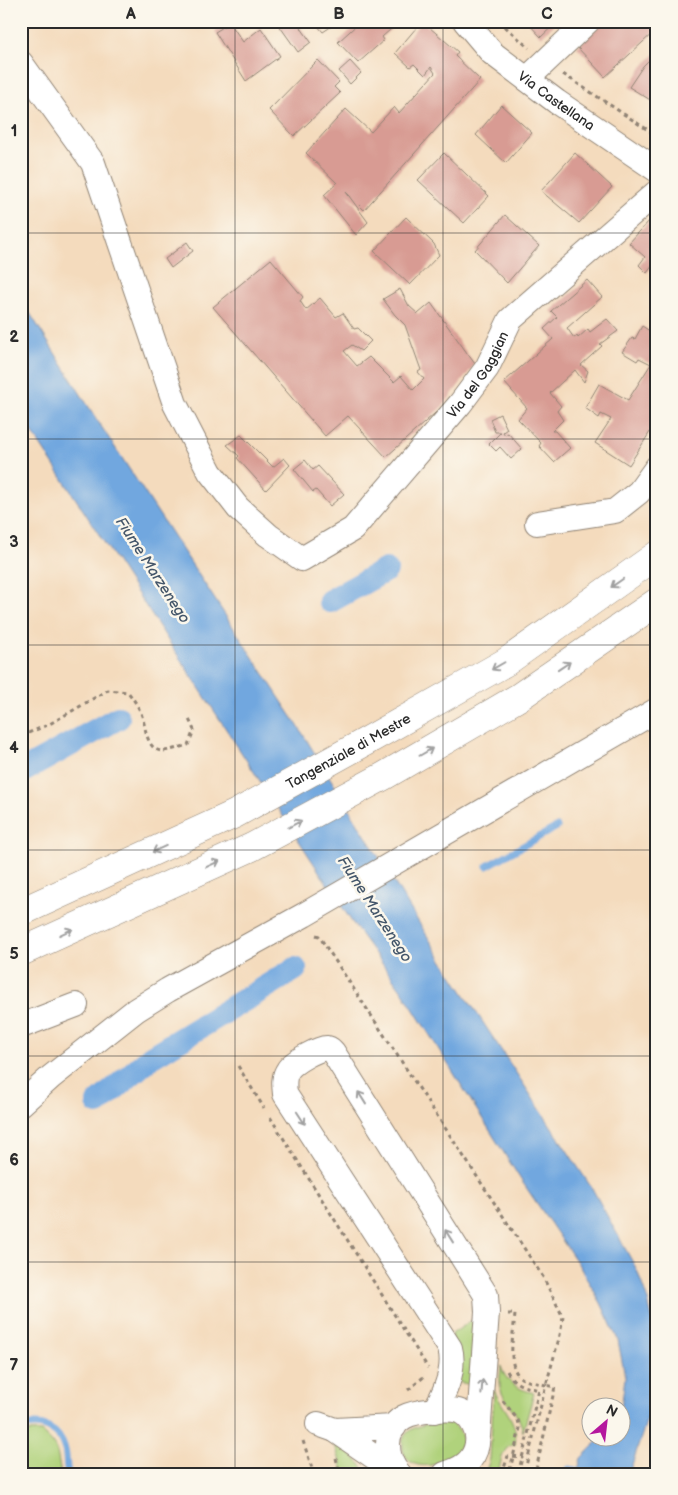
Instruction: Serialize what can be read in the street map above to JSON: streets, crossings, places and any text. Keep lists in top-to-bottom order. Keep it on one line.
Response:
{"streets":{"highway":["Tangenziale di Mestre"],"street":["Via Castellana","Via del Gaggian"]},"water":["Fiume Marzenego"],"north":"top right","grid":{"columns":["A","B","C"],"rows":["1","2","3","4","5","6","7"]}}
